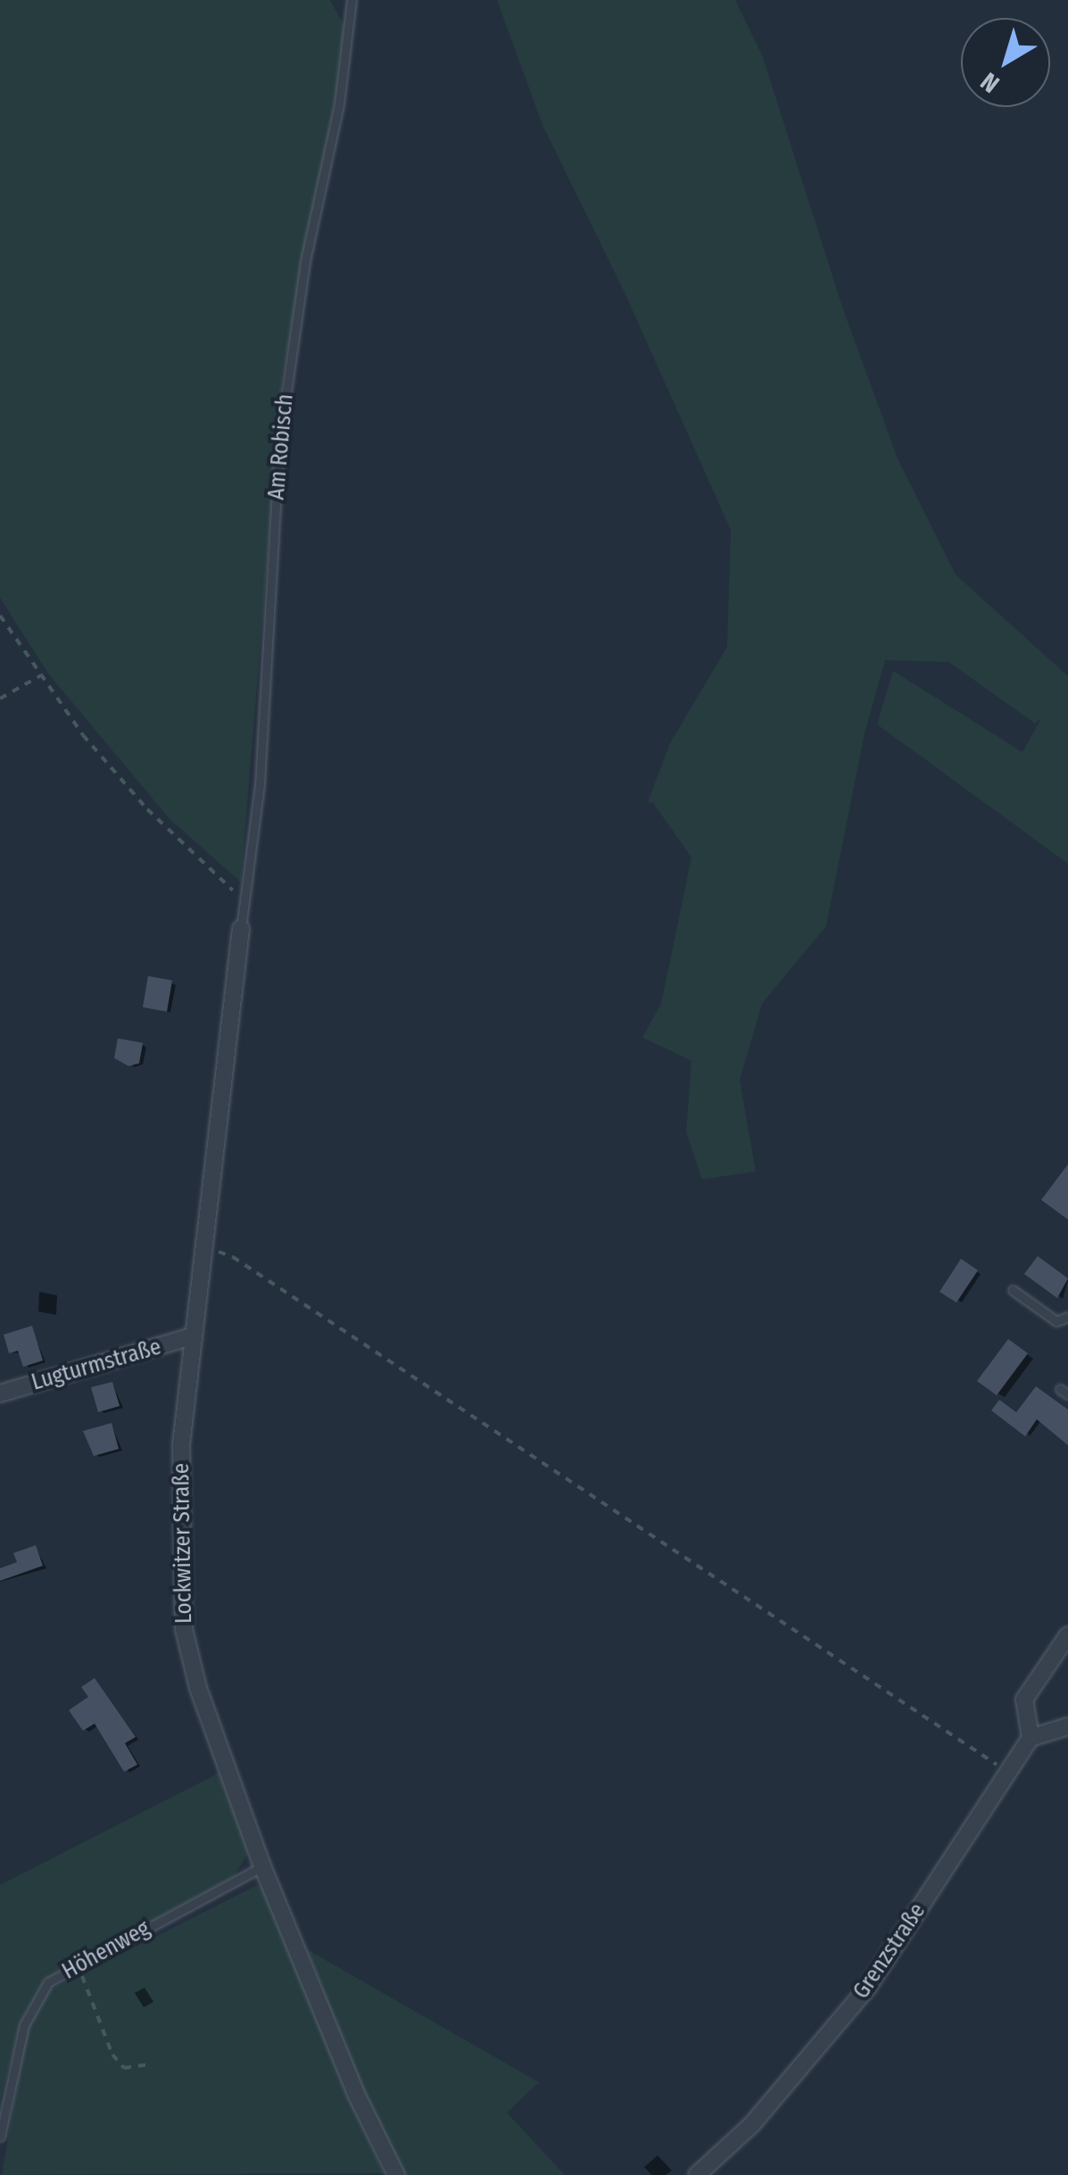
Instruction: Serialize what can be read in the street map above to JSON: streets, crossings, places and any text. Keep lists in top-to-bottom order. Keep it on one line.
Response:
{"streets":{"street":["Lugturmstraße","Lockwitzer Straße","Grenzstraße"],"lane":["Am Robisch","Höhenweg"]},"crossings":[["Am Robisch","Lockwitzer Straße"],["Lugturmstraße","Lockwitzer Straße"],["Lockwitzer Straße","Höhenweg"]],"north":"bottom left"}
